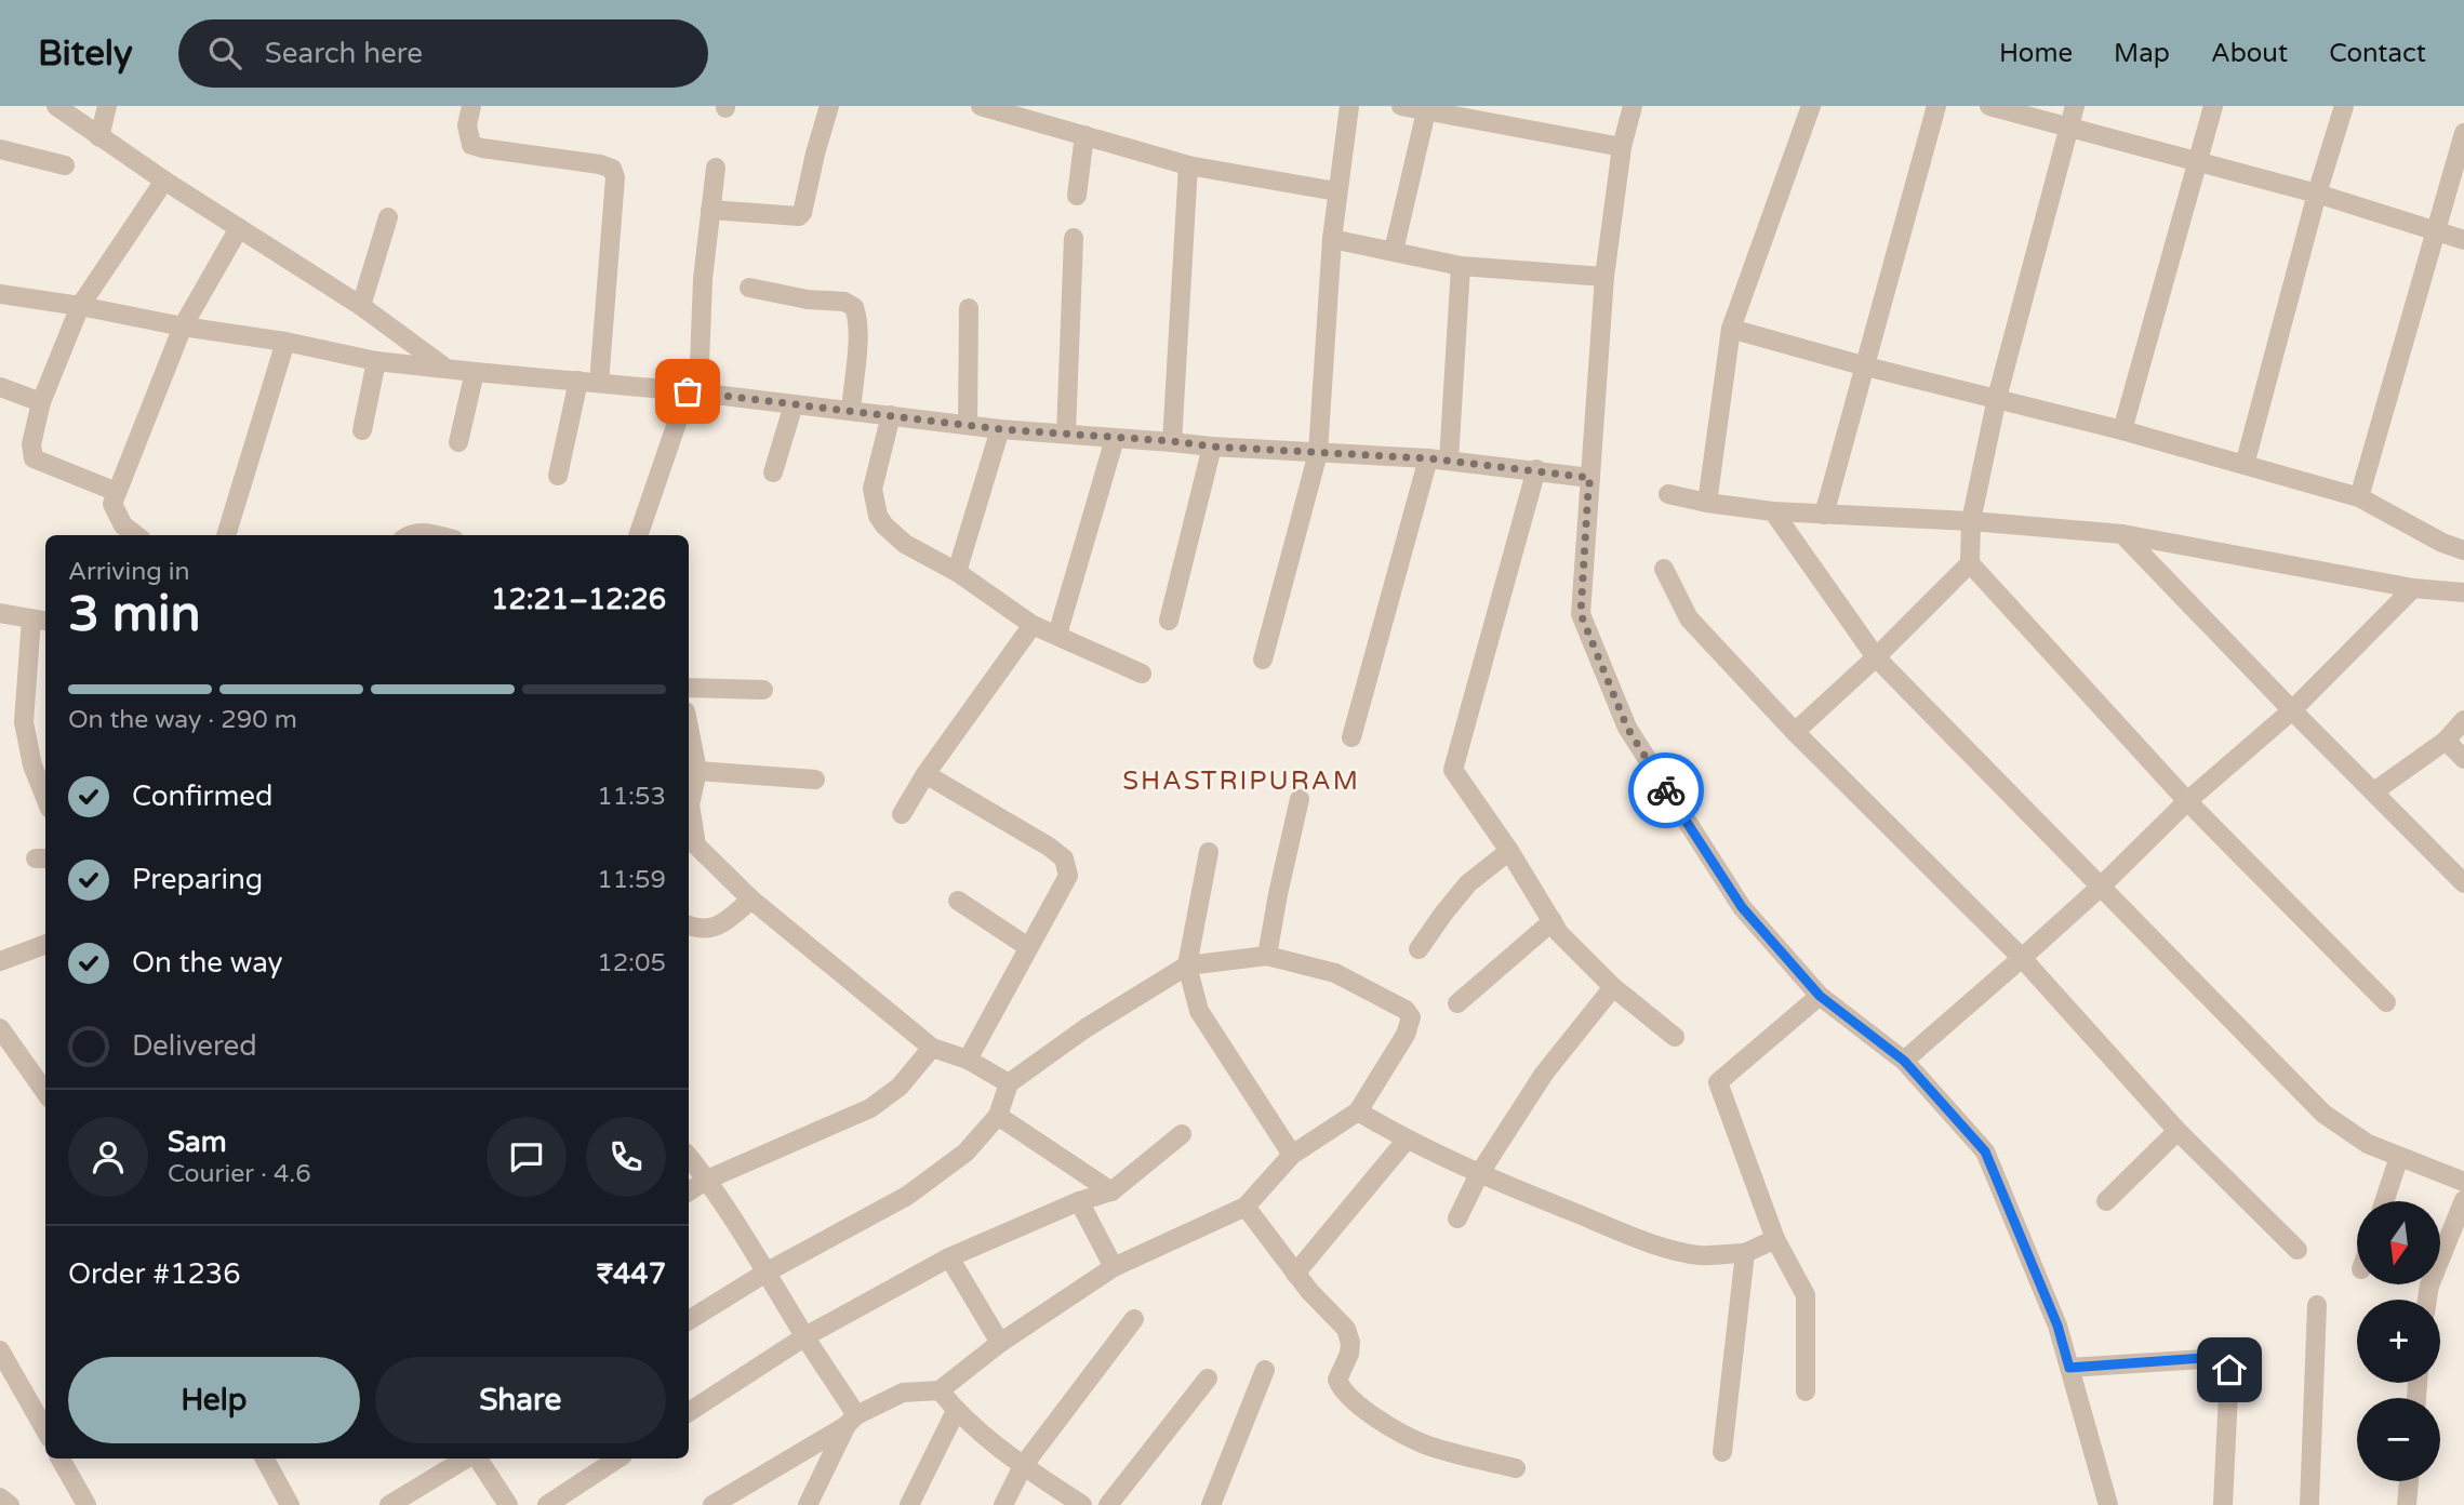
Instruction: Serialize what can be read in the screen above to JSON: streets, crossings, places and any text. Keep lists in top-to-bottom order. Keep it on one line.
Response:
{"districts":["SHASTRIPURAM"],"north":"bottom","page":{"header":"Bitely","search":"Search here","nav":["Home","Map","About","Contact"],"heading":["3 min","Arriving in","12:21–12:26"],"panel":["Sam","Courier · 4.6","Order #1236","₹447"],"bar":"On the way · 290 m","list":[["Confirmed","11:53"],["Preparing","11:59"],["On the way","12:05"],"Delivered"],"map_buttons":["+","−"],"buttons":["Help","Share"]}}
